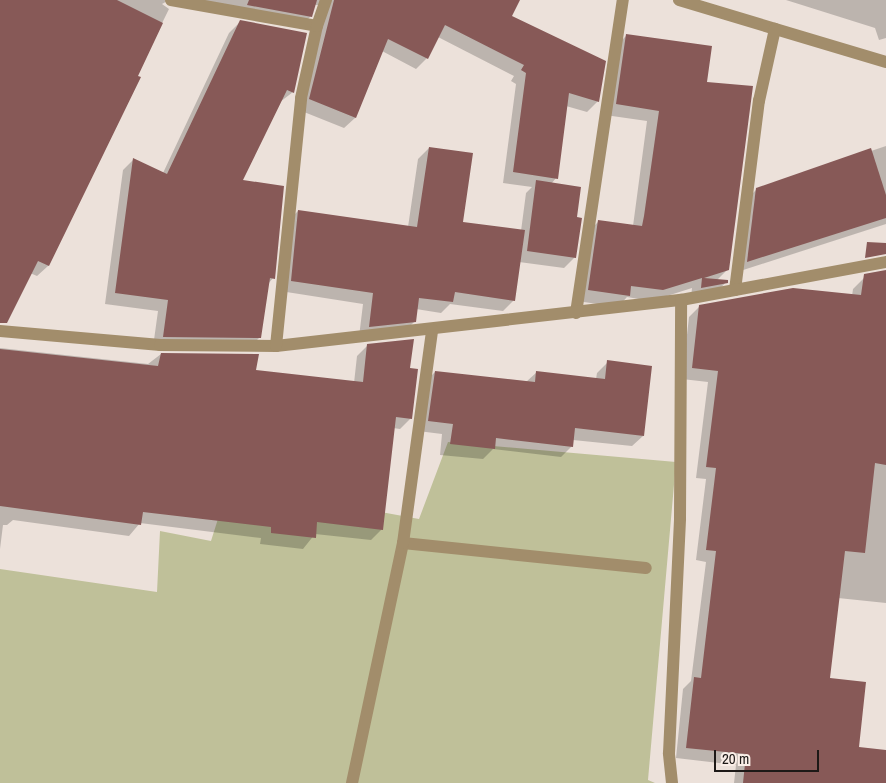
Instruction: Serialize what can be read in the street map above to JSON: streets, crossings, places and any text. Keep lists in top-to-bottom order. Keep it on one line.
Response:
{"scale_bar":"20 m"}
